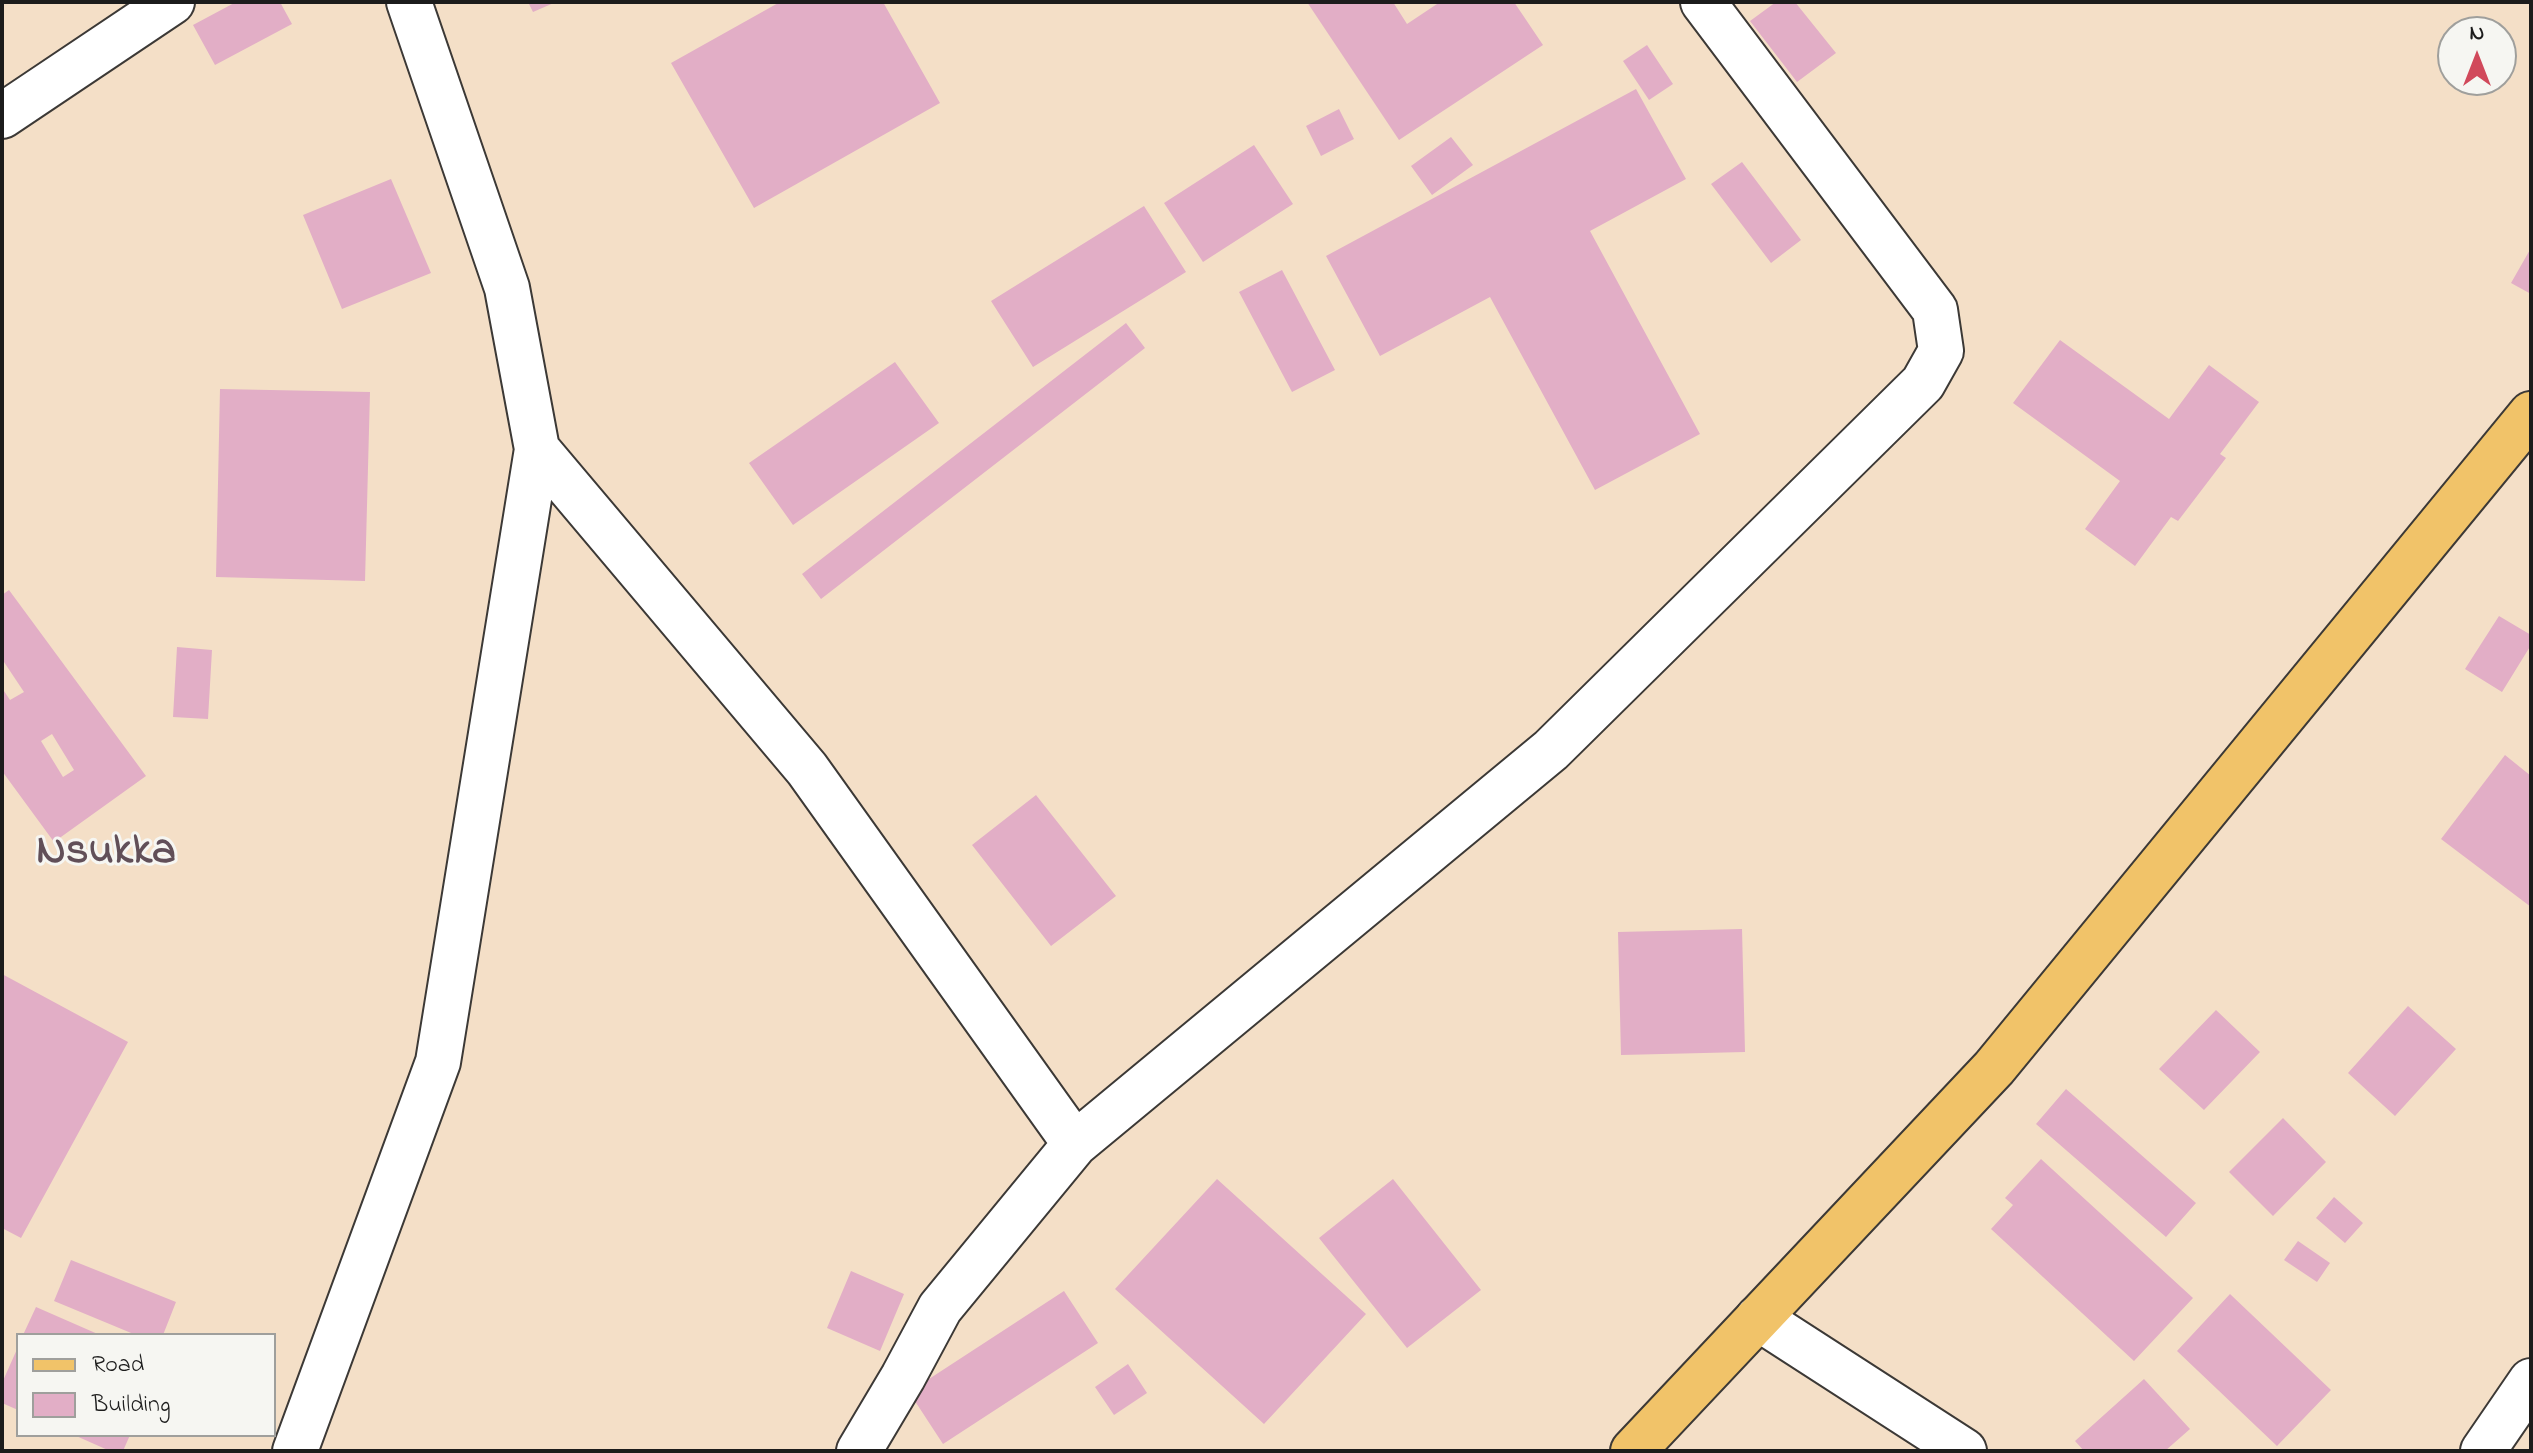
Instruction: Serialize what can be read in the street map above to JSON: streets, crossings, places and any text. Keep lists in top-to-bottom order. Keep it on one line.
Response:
{"districts":["Nsukka"],"legend":["Road","Building"],"north":"top"}
